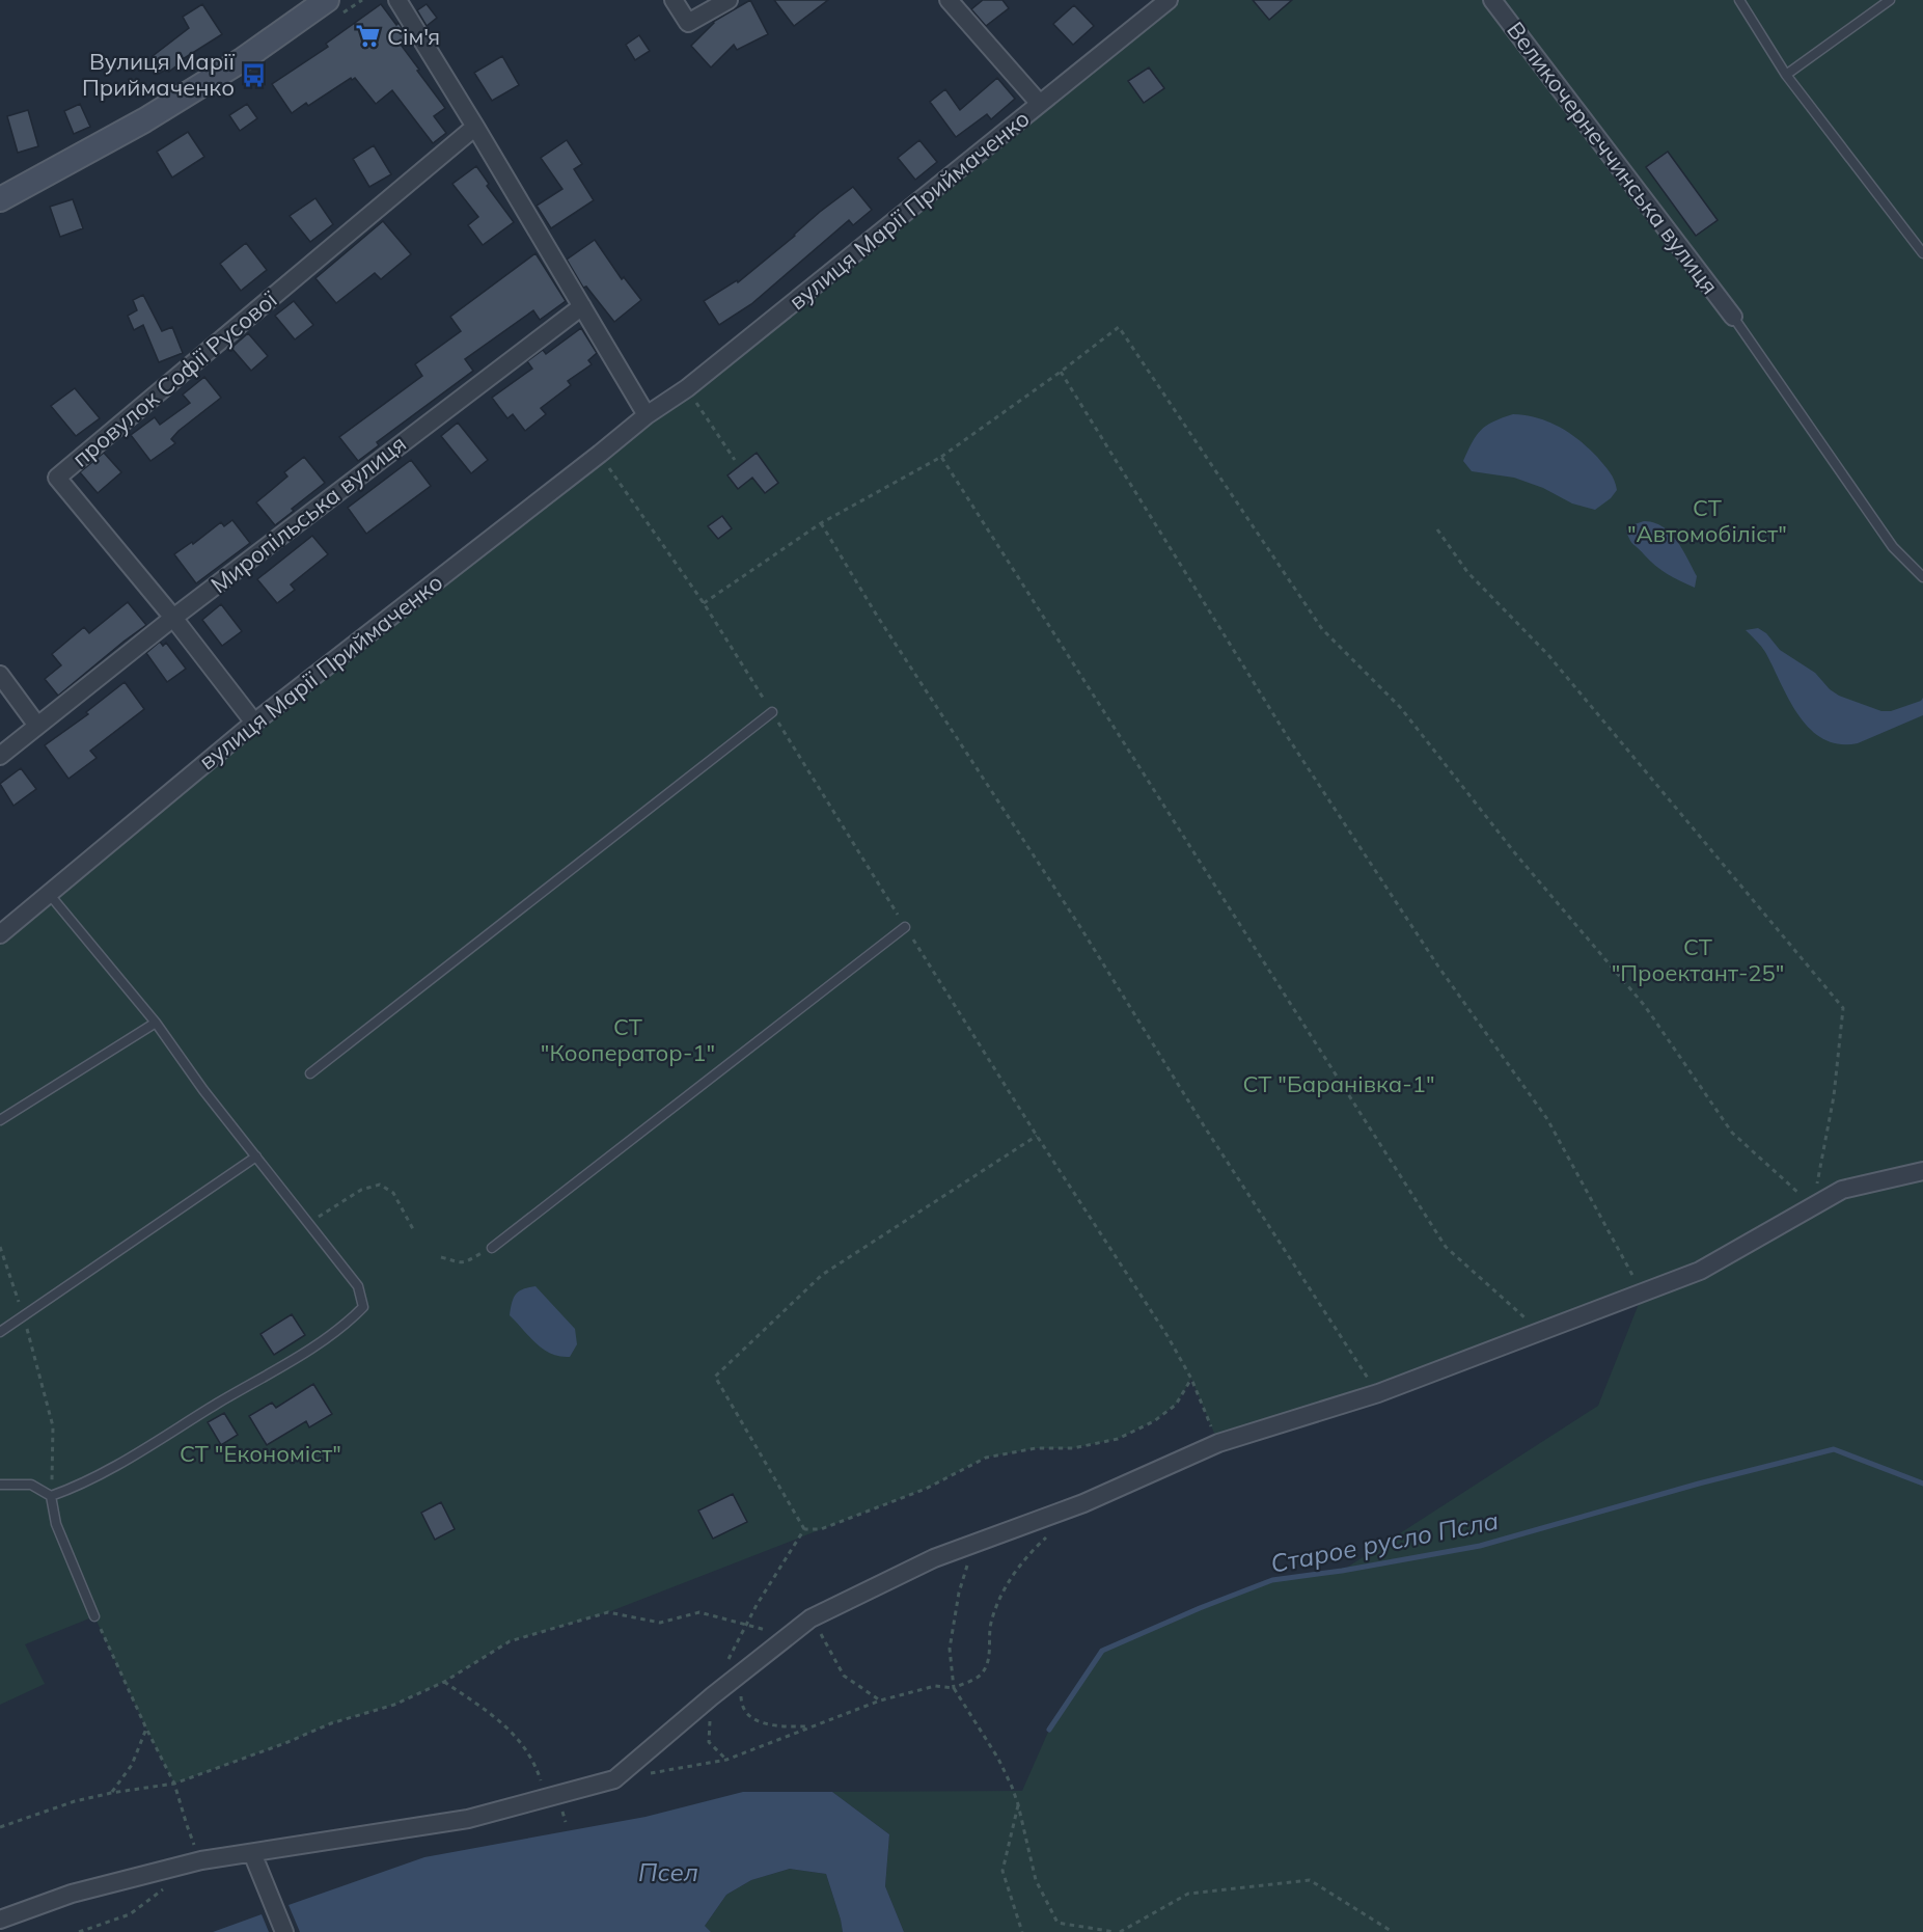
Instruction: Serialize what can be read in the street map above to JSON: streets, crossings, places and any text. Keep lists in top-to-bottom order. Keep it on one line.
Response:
{"streets":{"street":["Великочернеччинська вулиця","вулиця Марії Приймаченко","провулок Софії Русової","Миропільська вулиця"]},"crossings":[["вулиця Марії Приймаченко","провулок Софії Русової"],["провулок Софії Русової","Миропільська вулиця"]],"water":["Старое русло Псла","Псел"],"parks":["СТ \"Автомобіліст\"","СТ \"Проектант-25\"","СТ \"Кооператор-1\"","СТ \"Баранівка-1\"","СТ \"Економіст\""],"places":{"supermarket":["Сім'я"],"bus stop":["Вулиця Марії Приймаченко"]}}
